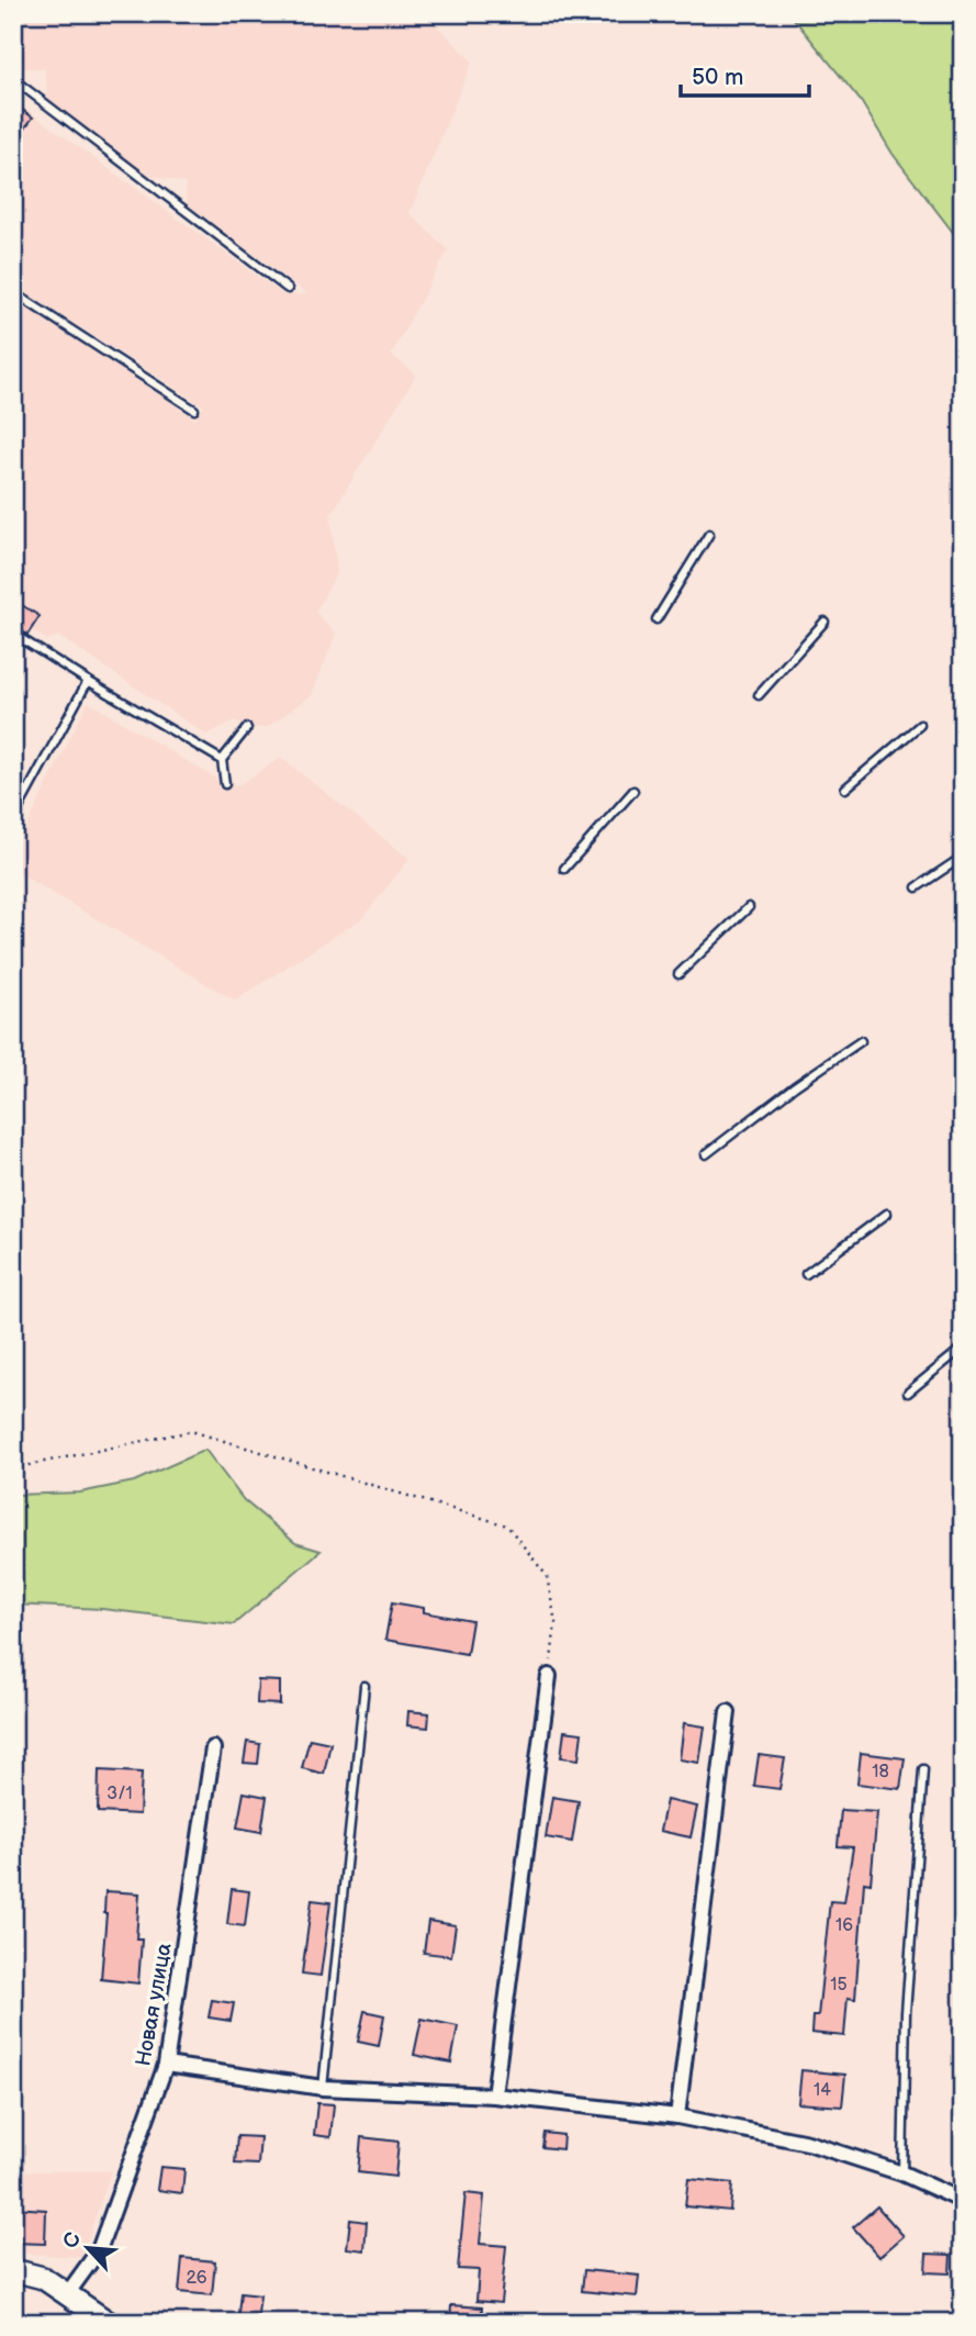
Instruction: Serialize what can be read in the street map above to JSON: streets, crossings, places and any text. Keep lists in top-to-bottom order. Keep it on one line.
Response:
{"streets":{"street":["Новая улица"]},"house_numbers":["18","3/1","16","15","14","26"],"scale_bar":"50 m","north":"top left"}
